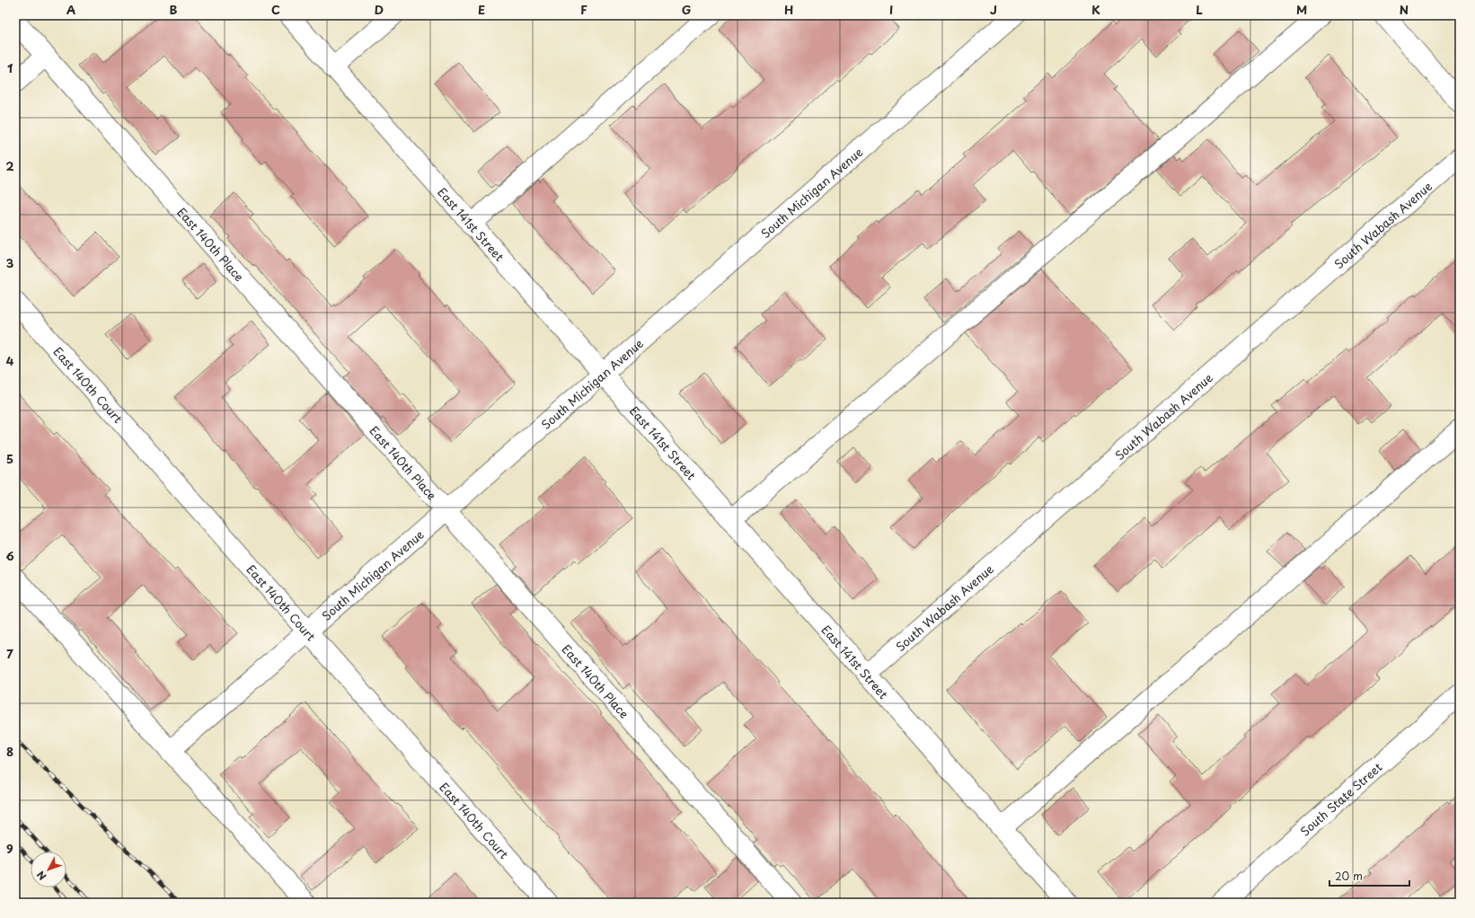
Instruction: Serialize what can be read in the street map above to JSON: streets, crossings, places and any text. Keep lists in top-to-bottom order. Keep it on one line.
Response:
{"streets":{"street":["South Michigan Avenue","East 141st Street","South Wabash Avenue","East 140th Place","East 140th Court","South State Street"]},"crossings":[["South Michigan Avenue","East 141st Street"],["South Michigan Avenue","East 140th Place"],["South Michigan Avenue","East 140th Court"],["East 141st Street","South Wabash Avenue"]],"scale_bar":"20 m","north":"bottom left","grid":{"columns":["A","B","C","D","E","F","G","H","I","J","K","L","M","N"],"rows":["1","2","3","4","5","6","7","8","9"]}}
